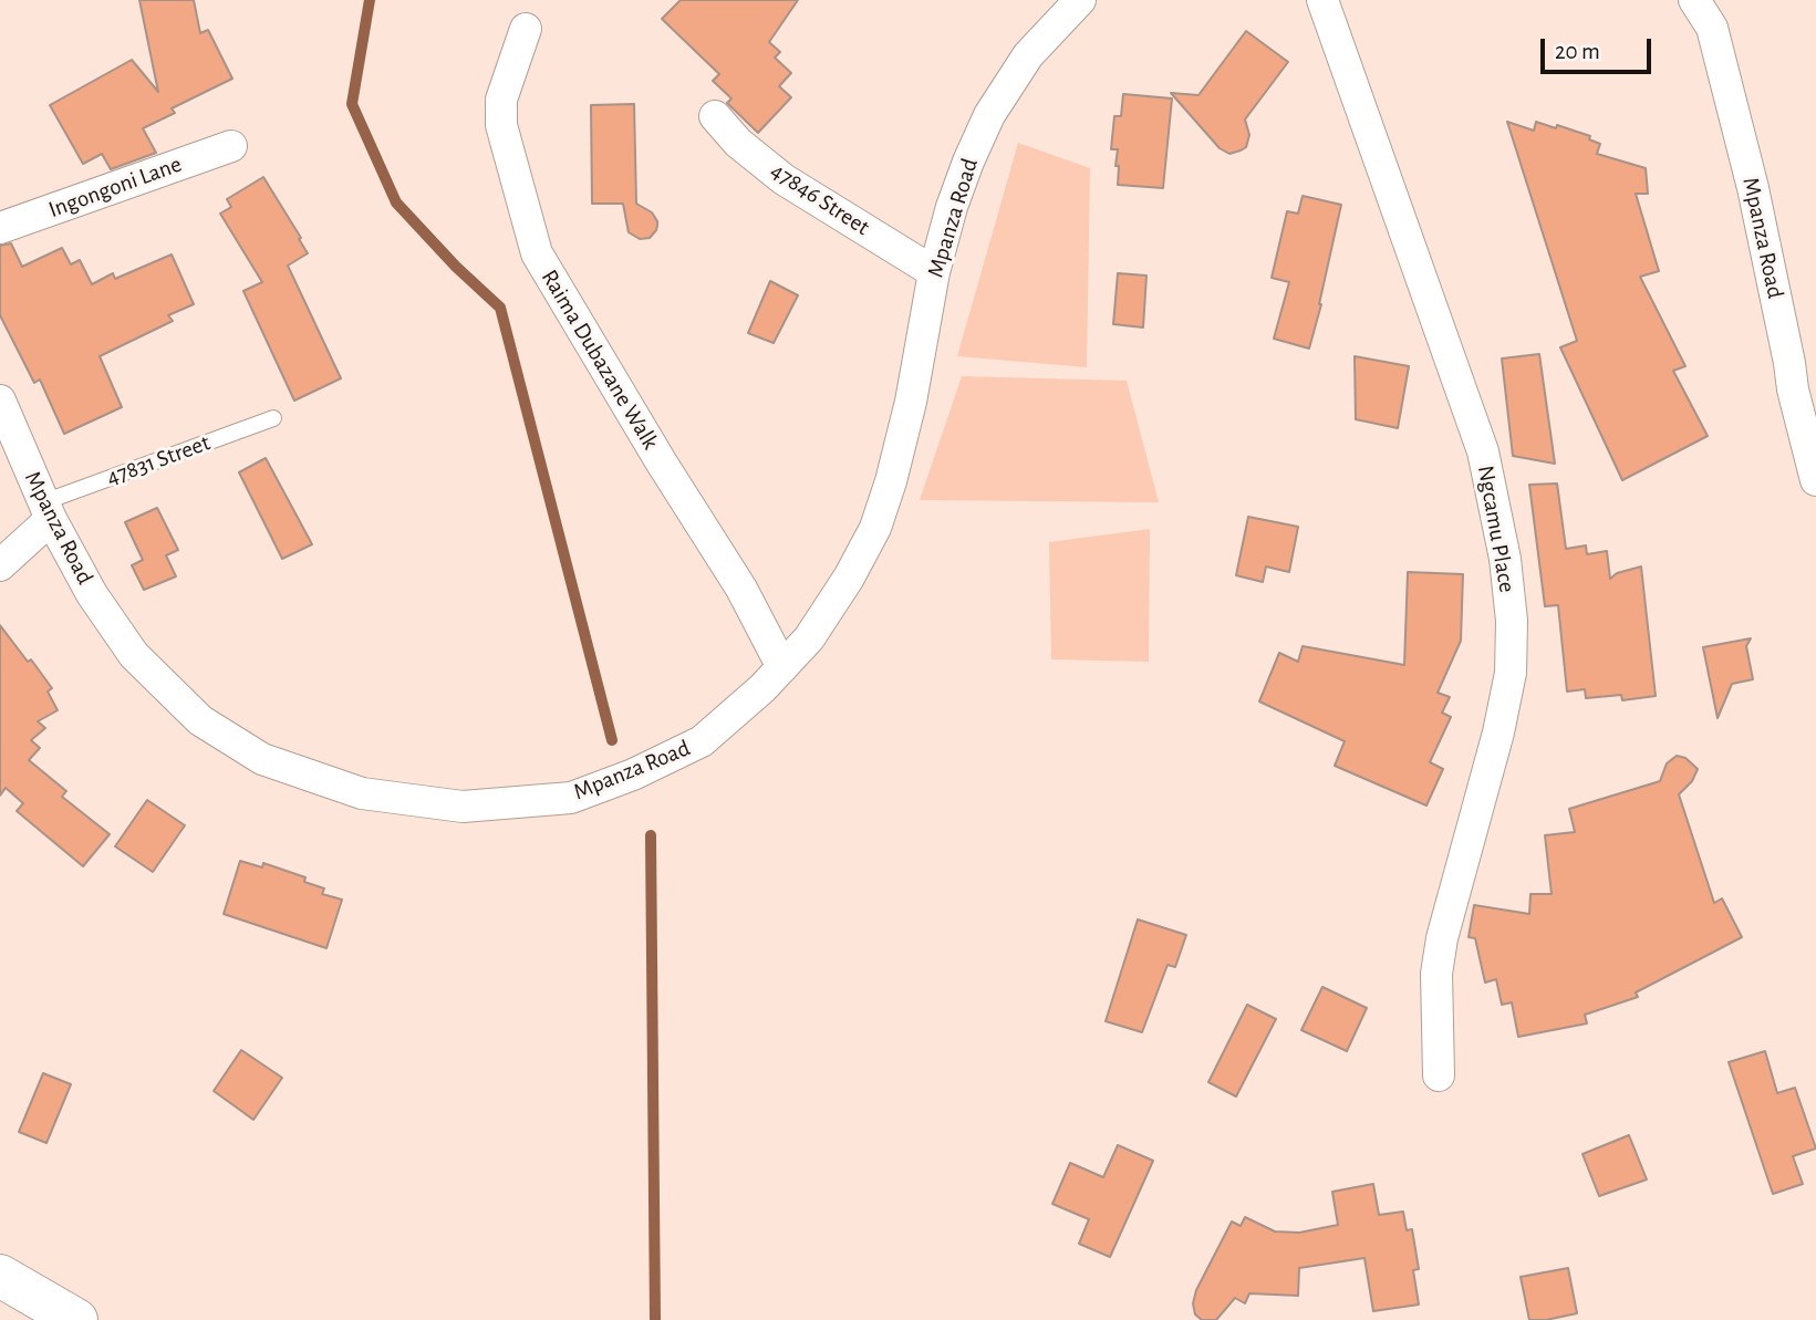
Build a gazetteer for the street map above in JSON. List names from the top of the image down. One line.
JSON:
{"streets":{"street":["Ingongoni Lane","47846 Street","Mpanza Road","Raima Dubazane Walk","Ngcamu Place"],"lane":["47831 Street"]},"crossings":[["47846 Street","Mpanza Road"],["Mpanza Road","Raima Dubazane Walk"],["Mpanza Road","47831 Street"]],"scale_bar":"20 m"}
